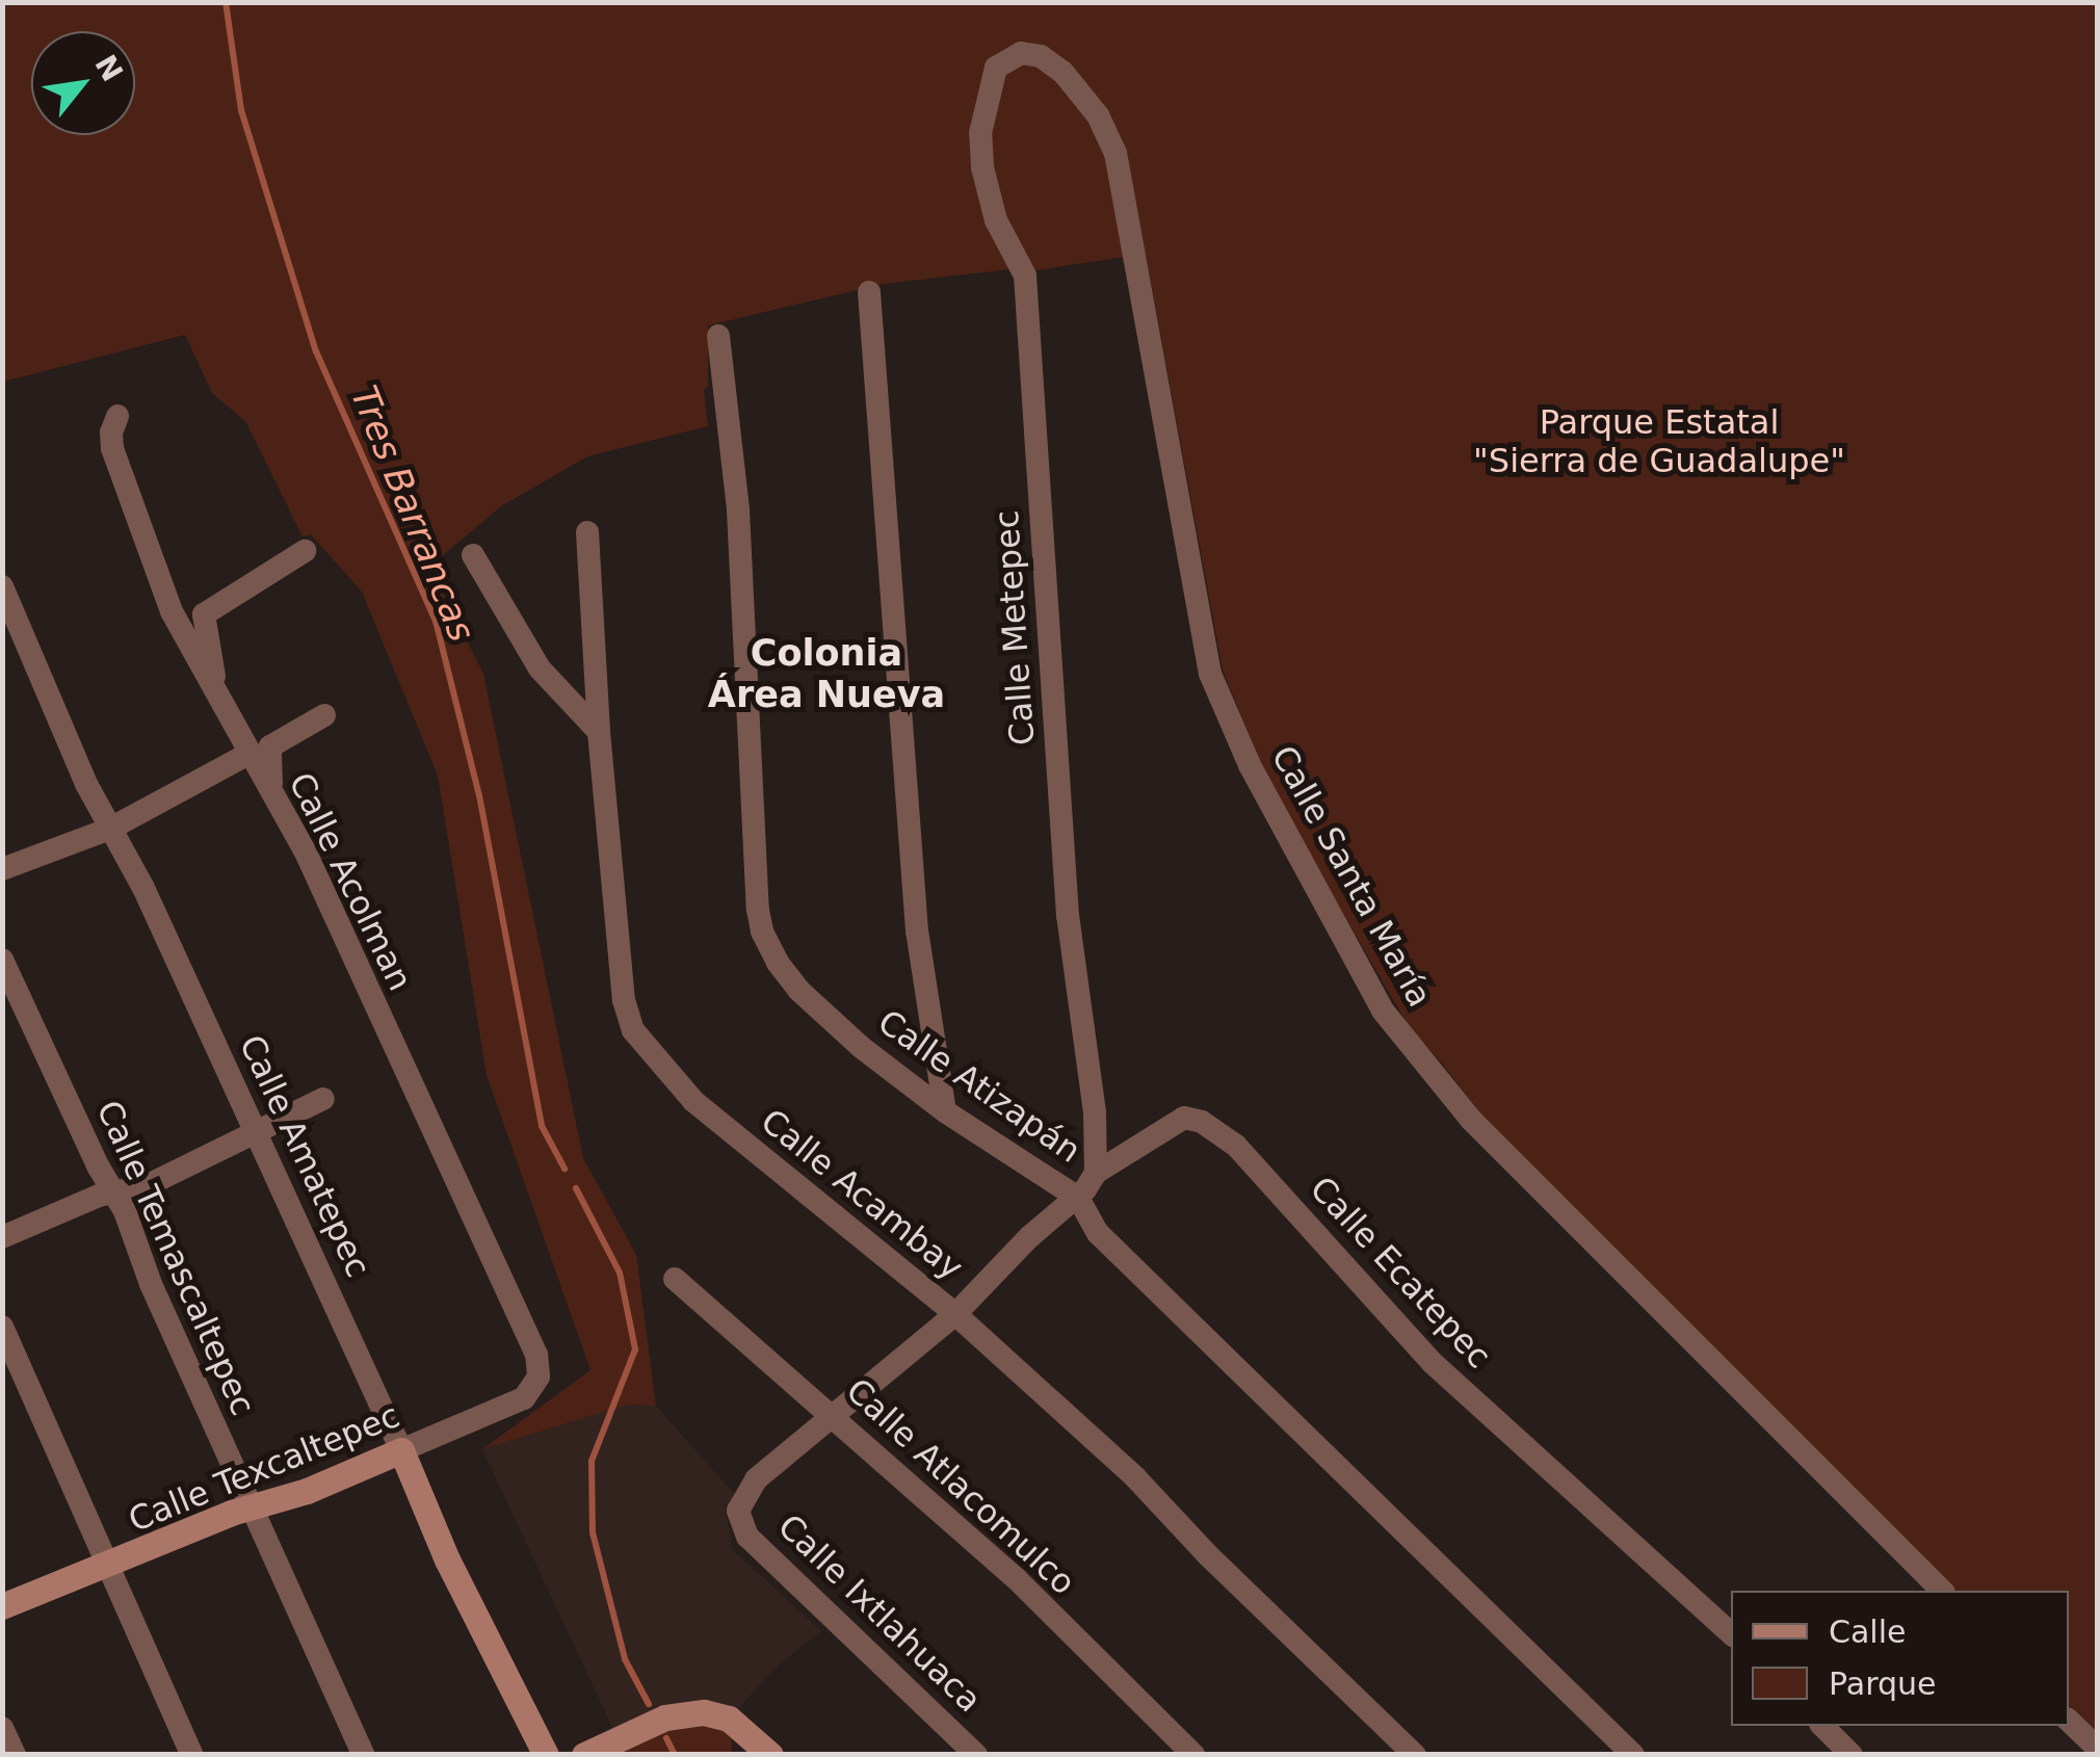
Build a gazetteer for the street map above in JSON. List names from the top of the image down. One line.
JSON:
{"streets":{"street":["Calle Metepec","Calle Santa María","Calle Acolman","Calle Atizapán","Calle Amatepec","Calle Acambay","Calle Temascaltepec","Calle Ecatepec","Calle Texcaltepec","Calle Atlacomulco","Calle Ixtlahuaca"]},"crossings":[["Calle Metepec","Calle Santa María"],["Calle Metepec","Calle Ecatepec"],["Calle Acolman","Calle Texcaltepec"],["Calle Amatepec","Calle Texcaltepec"],["Calle Temascaltepec","Calle Texcaltepec"],["Calle Atlacomulco","Calle Ixtlahuaca"]],"districts":["Colonia Área Nueva"],"water":["Tres Barrancas"],"parks":["Parque Estatal \"Sierra de Guadalupe\""],"legend":["Calle","Parque"],"north":"top right"}
